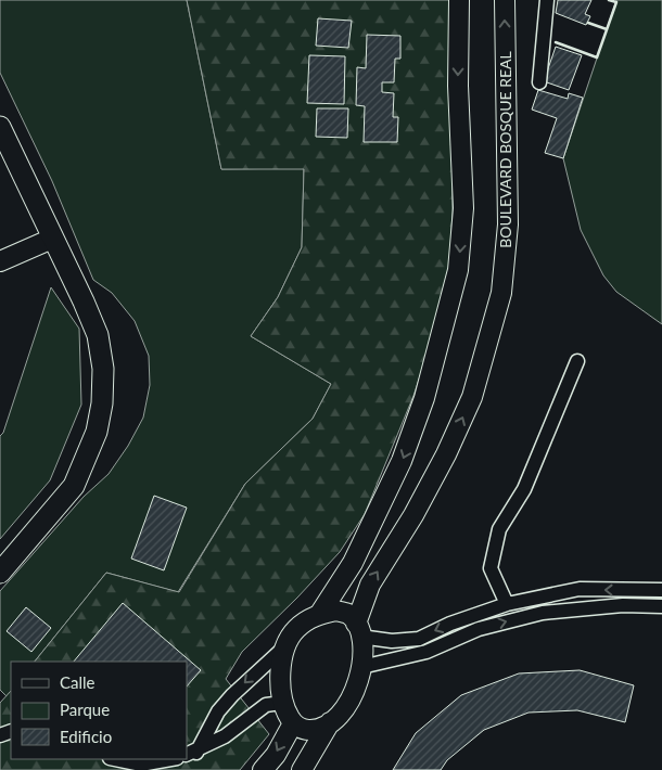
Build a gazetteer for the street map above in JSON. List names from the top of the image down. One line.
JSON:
{"streets":{"street":["BOULEVARD BOSQUE REAL"]},"legend":["Calle","Parque","Edificio"]}
